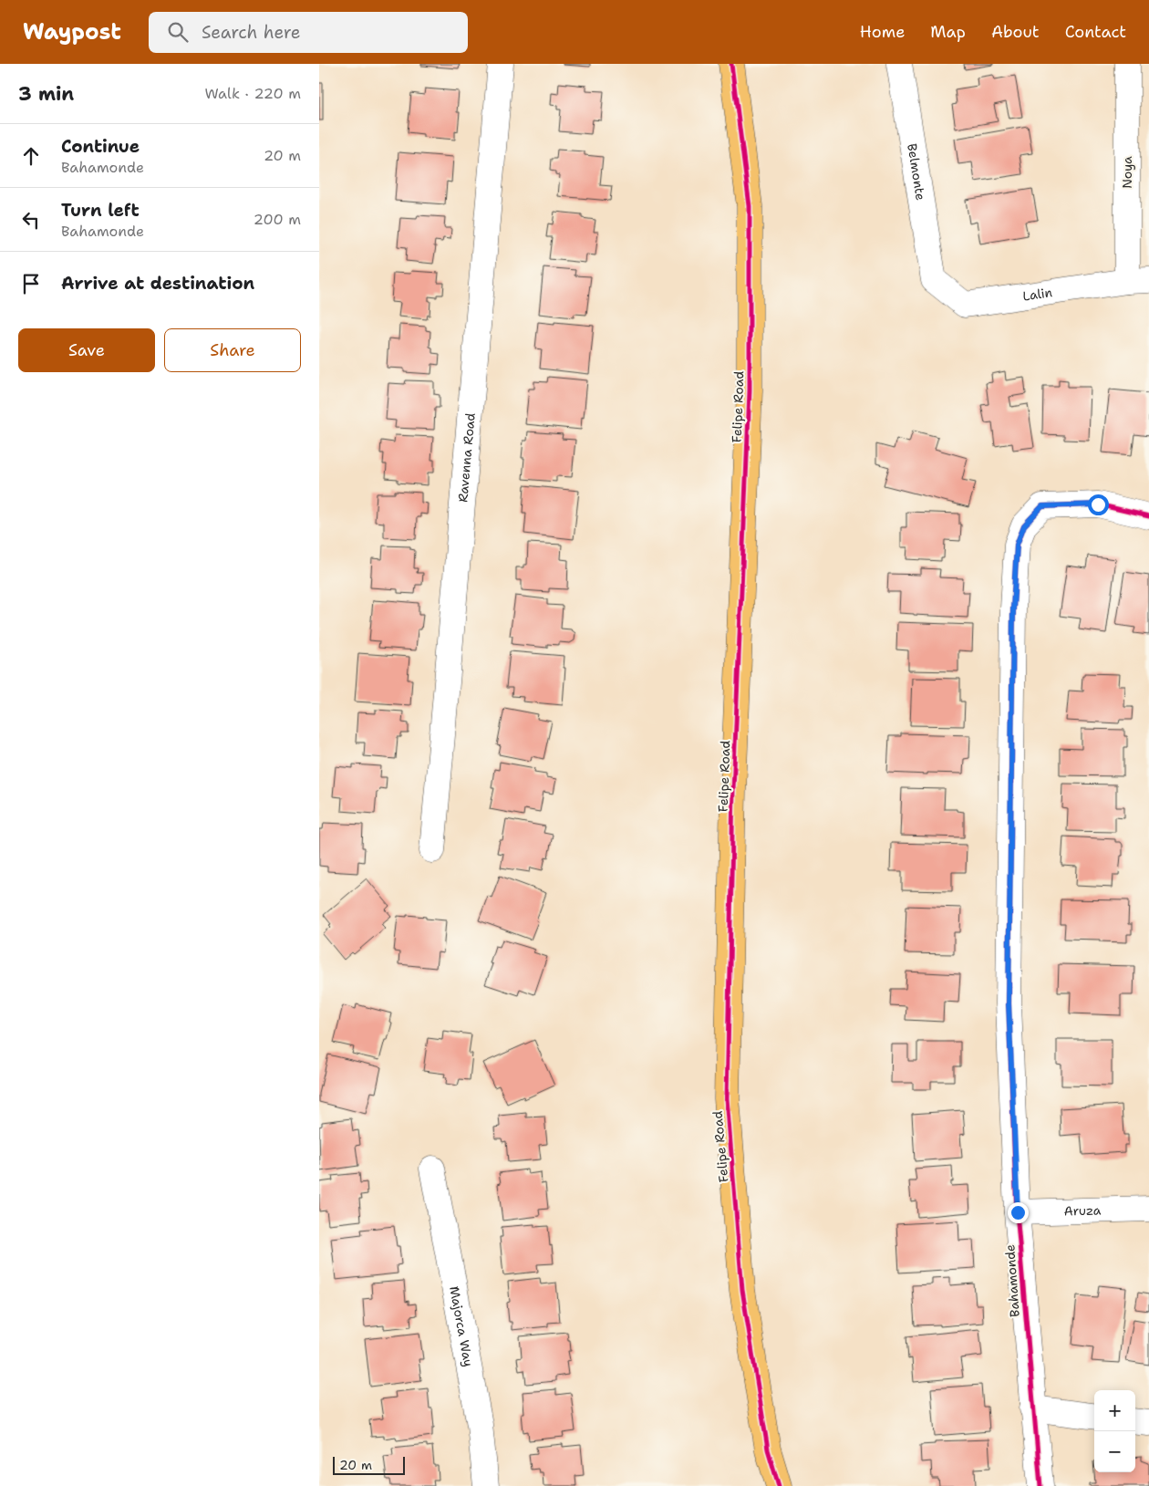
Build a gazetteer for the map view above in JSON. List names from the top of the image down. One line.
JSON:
{"streets":{"main road":["Felipe Road"],"street":["Belmonte","Noya","Lalin","Ravenna Road","Aruza","Bahamonde","Majorca Way"]},"crossings":[["Belmonte","Lalin"],["Noya","Lalin"],["Aruza","Bahamonde"]],"scale_bar":"20 m","page":{"header":"Waypost","search":"Search here","nav":["Home","Map","About","Contact"],"heading":["3 min","Walk · 220 m"],"list":[["Continue","Bahamonde","20 m"],["Turn left","Bahamonde","200 m"],"Arrive at destination"],"buttons":["Save","Share"],"map_buttons":["+","−"],"scale":"20 m"}}
